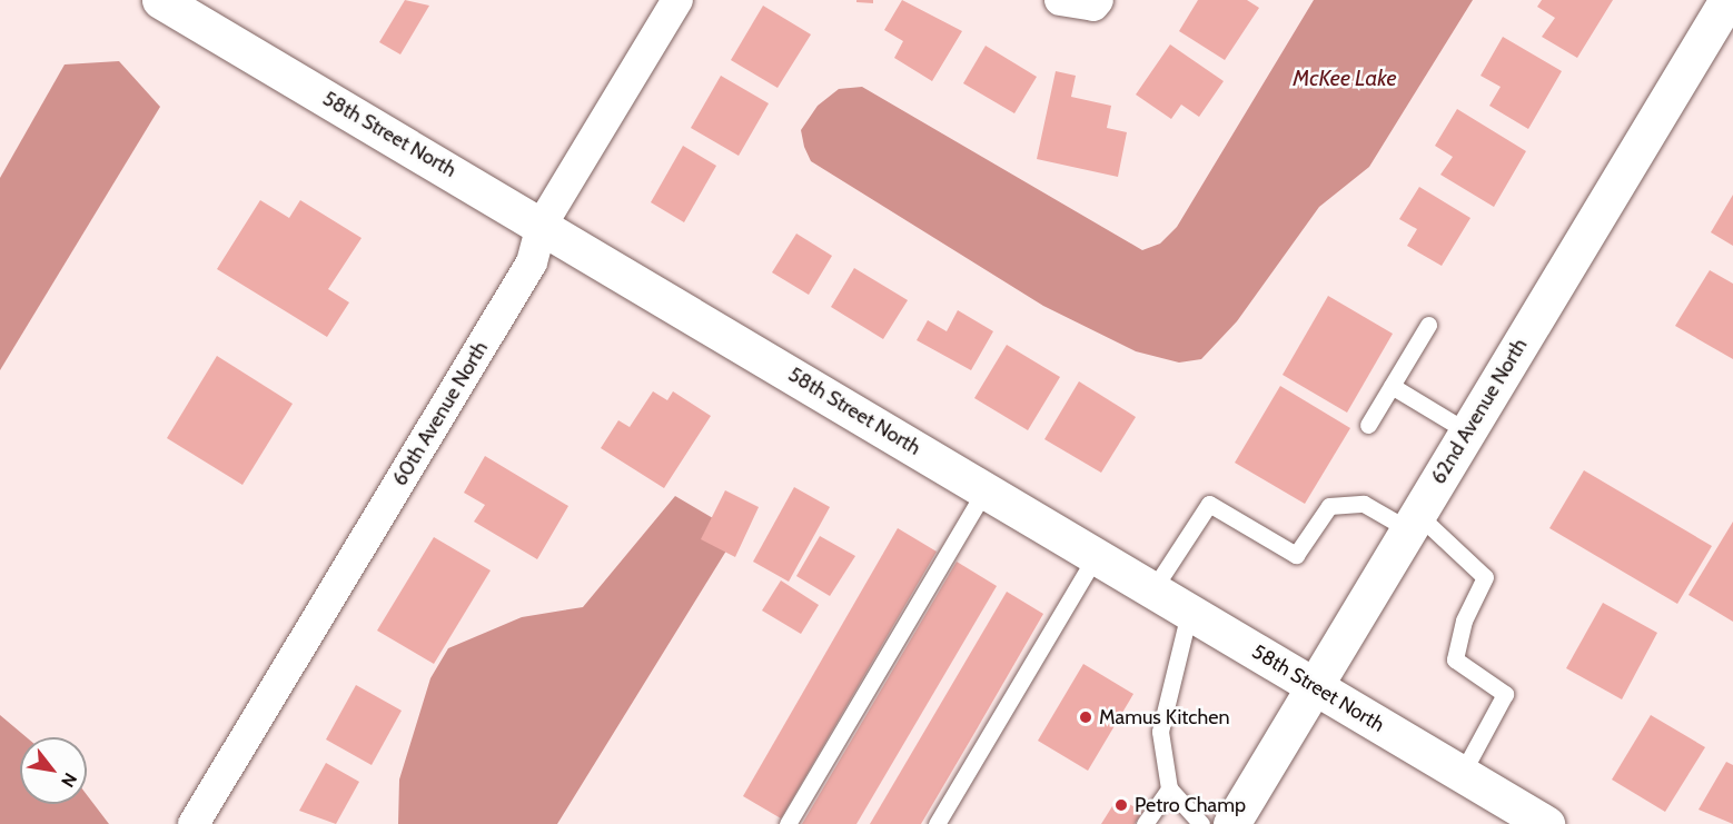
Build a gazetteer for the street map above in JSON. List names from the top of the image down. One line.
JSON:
{"streets":{"street":["58th Street North","62nd Avenue North","60th Avenue North"]},"crossings":[["58th Street North","62nd Avenue North"],["58th Street North","60th Avenue North"]],"water":["McKee Lake"],"places":["Mamus Kitchen","Petro Champ"],"north":"bottom right"}
